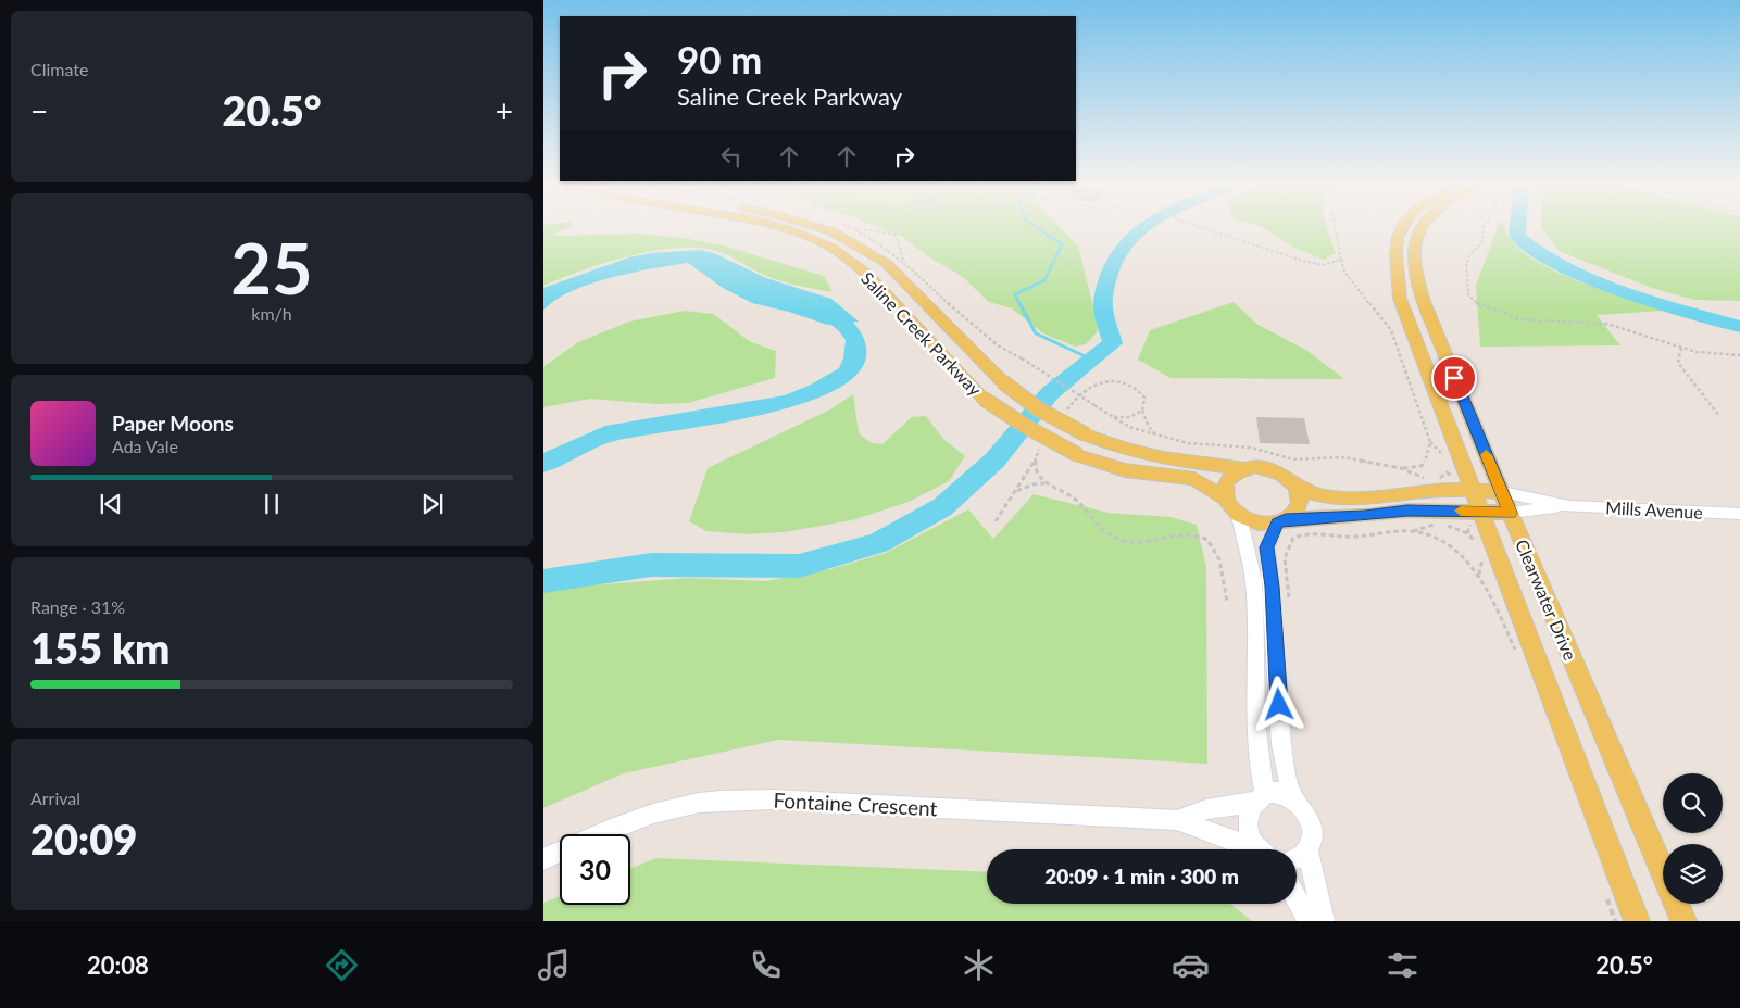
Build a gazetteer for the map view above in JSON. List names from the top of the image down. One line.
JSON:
{"streets":{"main road":["Saline Creek Parkway","Clearwater Drive"],"street":["Mills Avenue","Fontaine Crescent"]},"crossings":[["Mills Avenue","Clearwater Drive"]],"page":{"tile":["Climate",["25","km/h"],["Range · 31%","155 km"],["Arrival","20:09"]],"turn":["90 m","Saline Creek Parkway"],"heat":["−","20.5°","+"],"song":["Paper Moons","Ada Vale"],"limit":"30","trip":"20:09 · 1 min · 300 m","tabs":["20:08","20.5°"]}}
